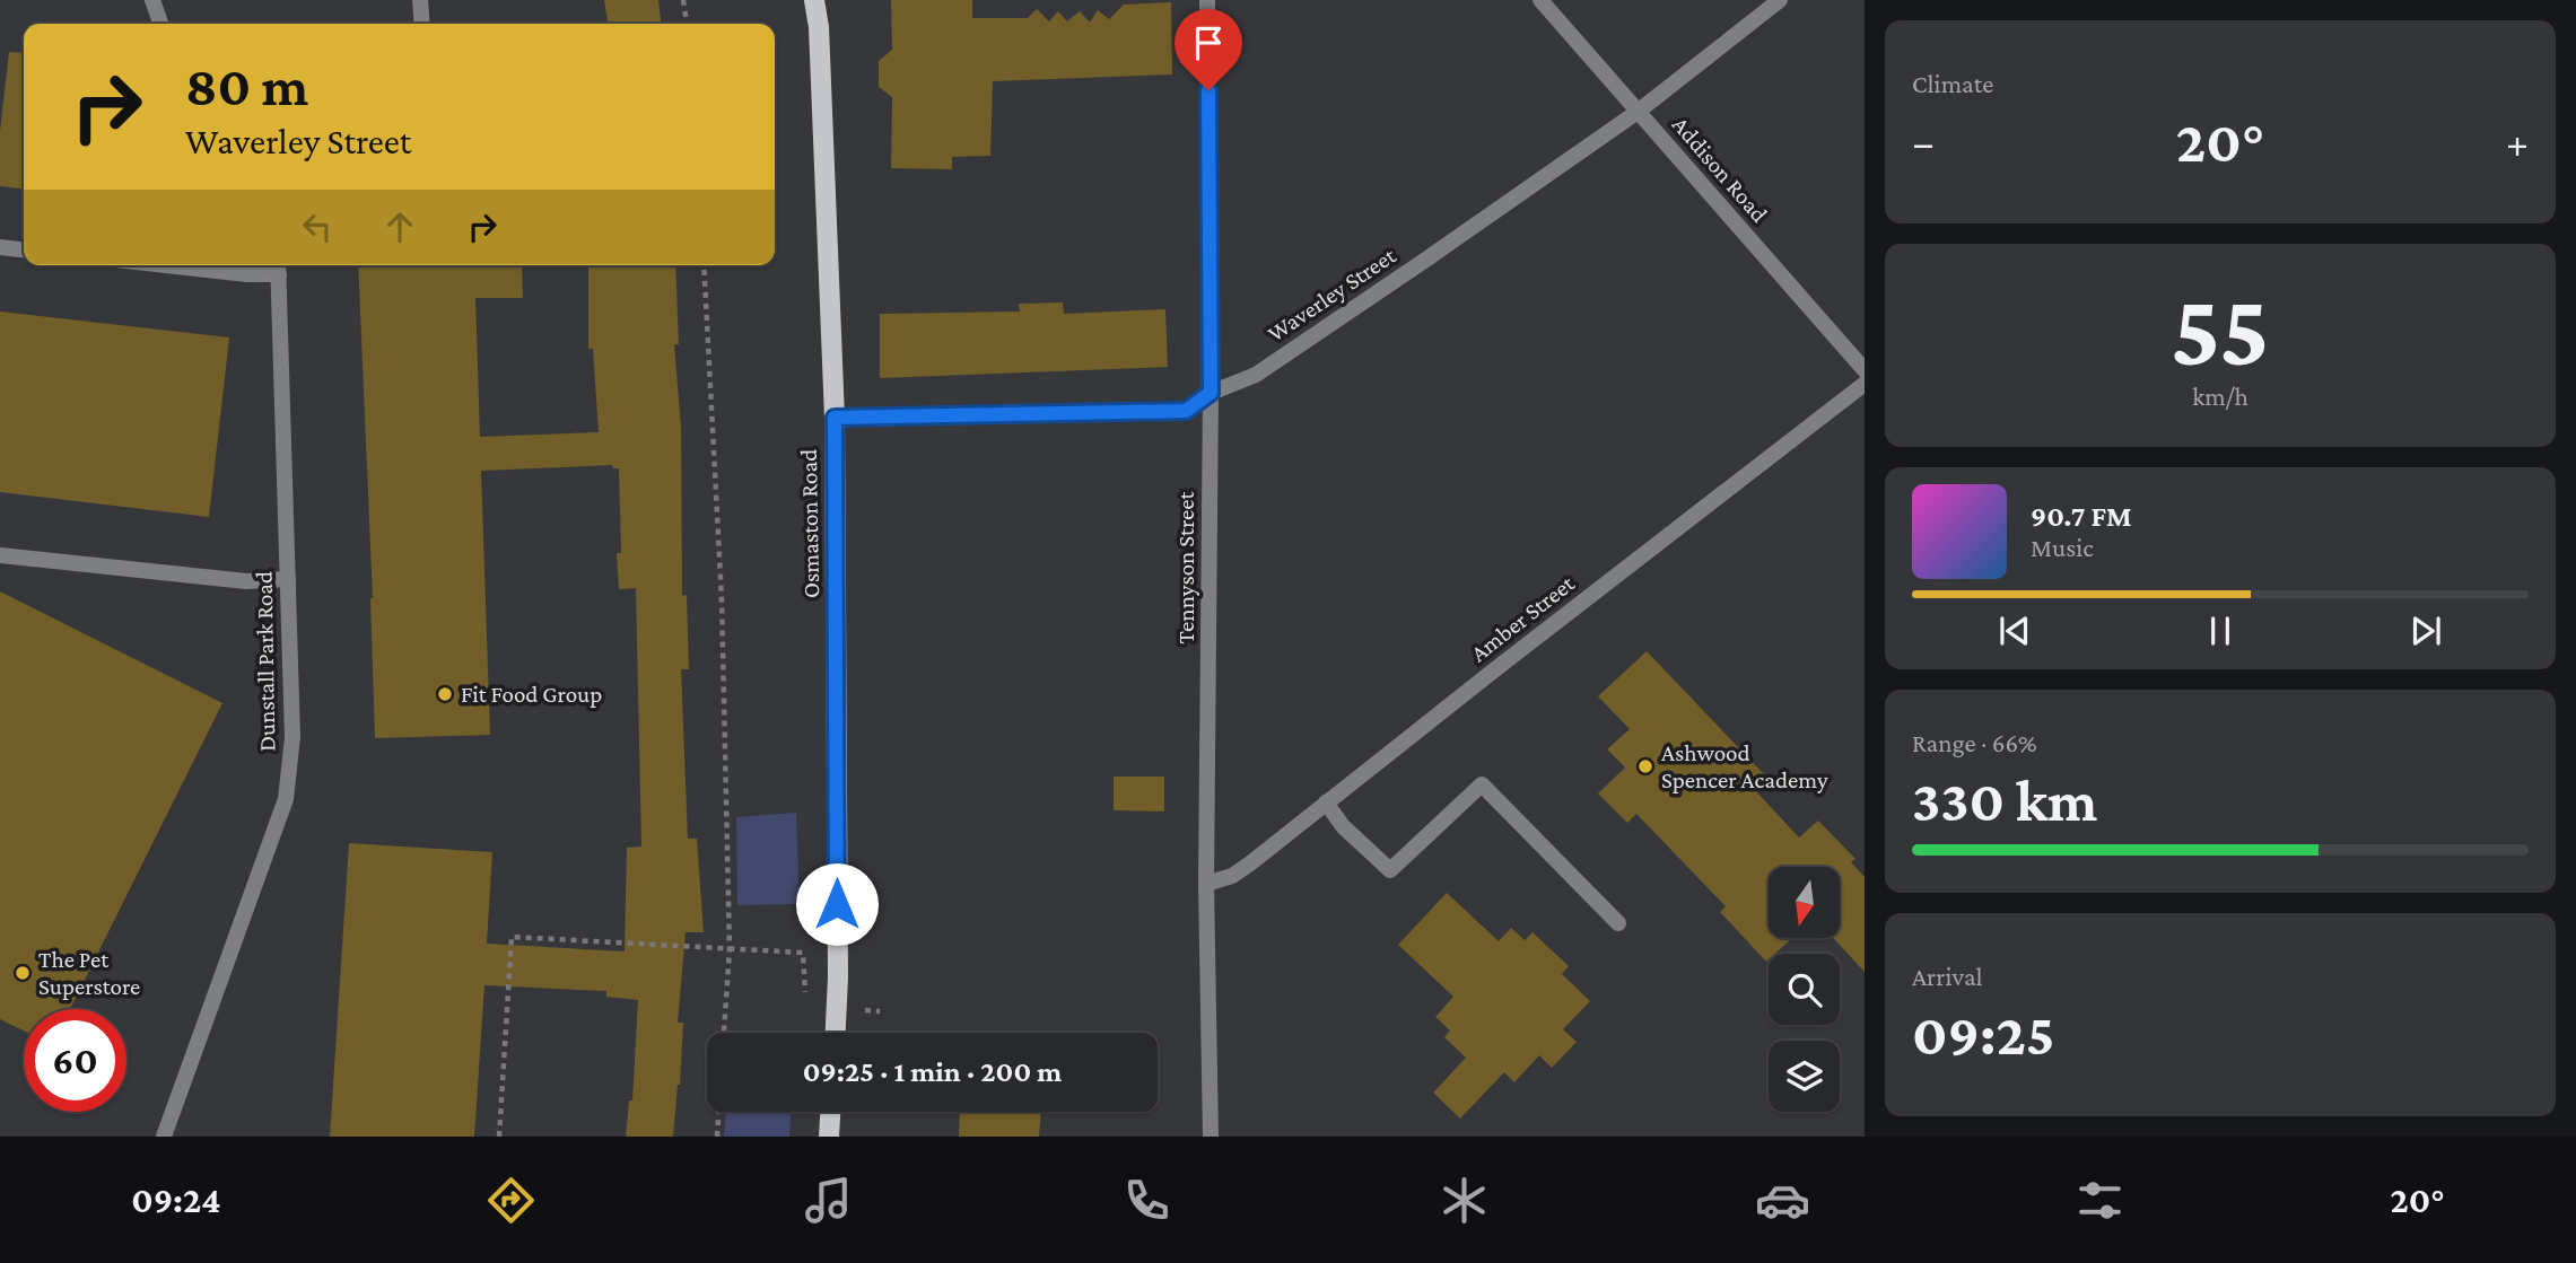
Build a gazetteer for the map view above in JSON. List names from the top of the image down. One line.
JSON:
{"streets":{"main road":["Osmaston Road"],"street":["Addison Road","Waverley Street","Tennyson Street","Amber Street","Dunstall Park Road"]},"crossings":[["Addison Road","Waverley Street"],["Waverley Street","Osmaston Road"],["Waverley Street","Tennyson Street"],["Tennyson Street","Amber Street"]],"places":["Fit Food Group","Ashwood Spencer Academy","The Pet Superstore"],"north":"bottom","page":{"tile":["Climate",["55","km/h"],["Range · 66%","330 km"],["Arrival","09:25"]],"turn":["80 m","Waverley Street"],"heat":["−","20°","+"],"song":["90.7 FM","Music"],"limit":"60","trip":"09:25 · 1 min · 200 m","tabs":["09:24","20°"]}}
